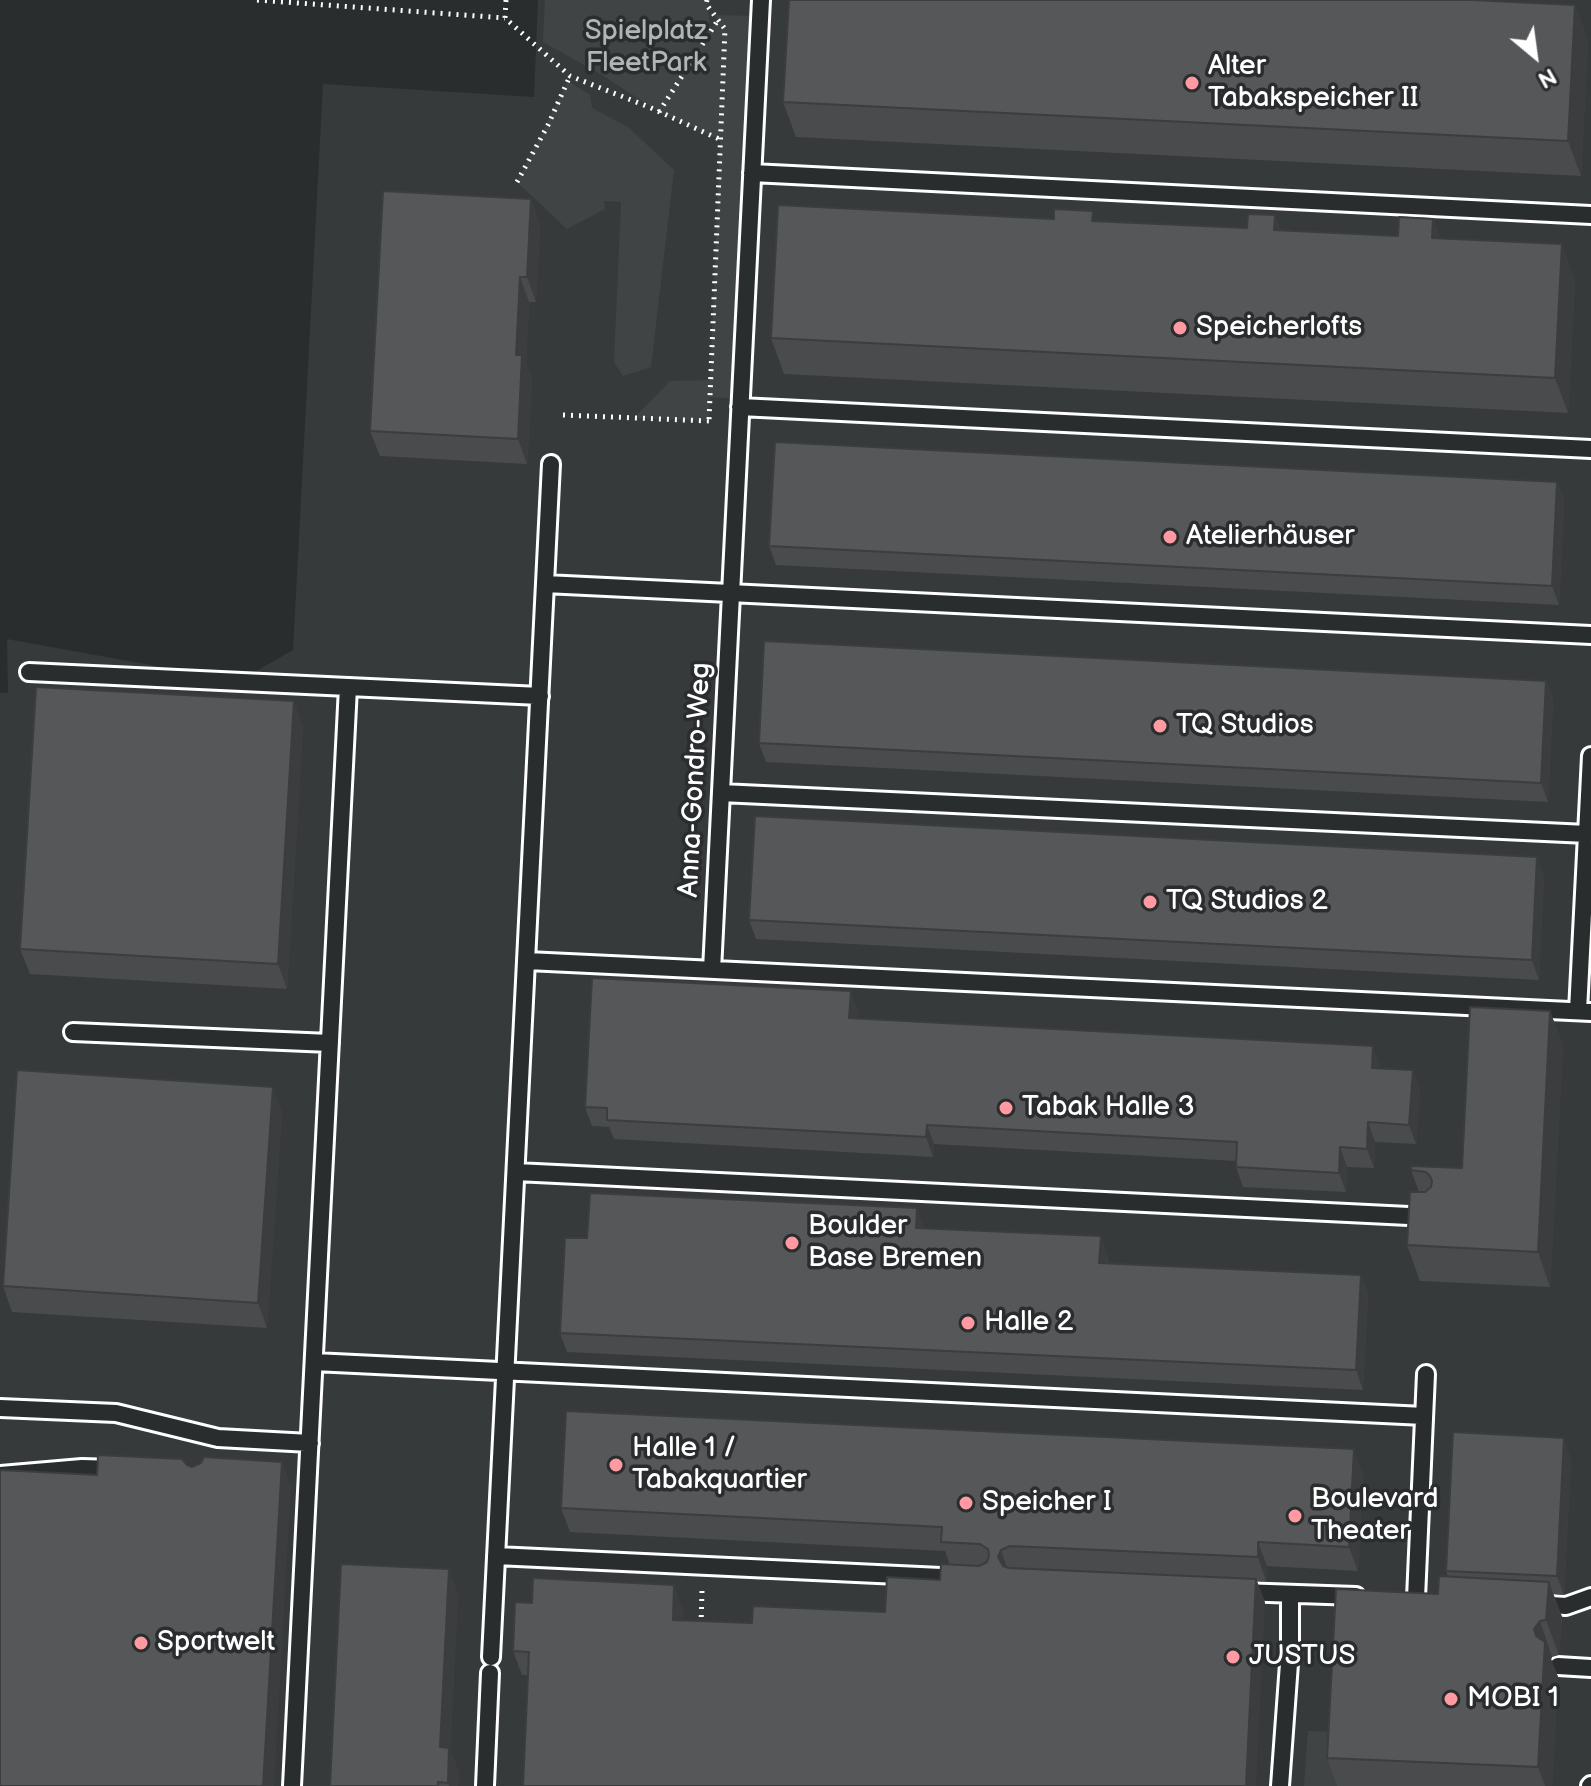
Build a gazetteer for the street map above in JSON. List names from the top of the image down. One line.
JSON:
{"streets":{"lane":["Anna-Gondro-Weg"]},"parks":["Spielplatz FleetPark"],"places":["Alter Tabakspeicher II","Speicherlofts","Atelierhäuser","TQ Studios","TQ Studios 2","Tabak Halle 3","Boulder Base Bremen","Halle 2","Halle 1 / Tabakquartier","Speicher I","Boulevard Theater","Sportwelt","JUSTUS","MOBI 1"],"north":"bottom right"}
